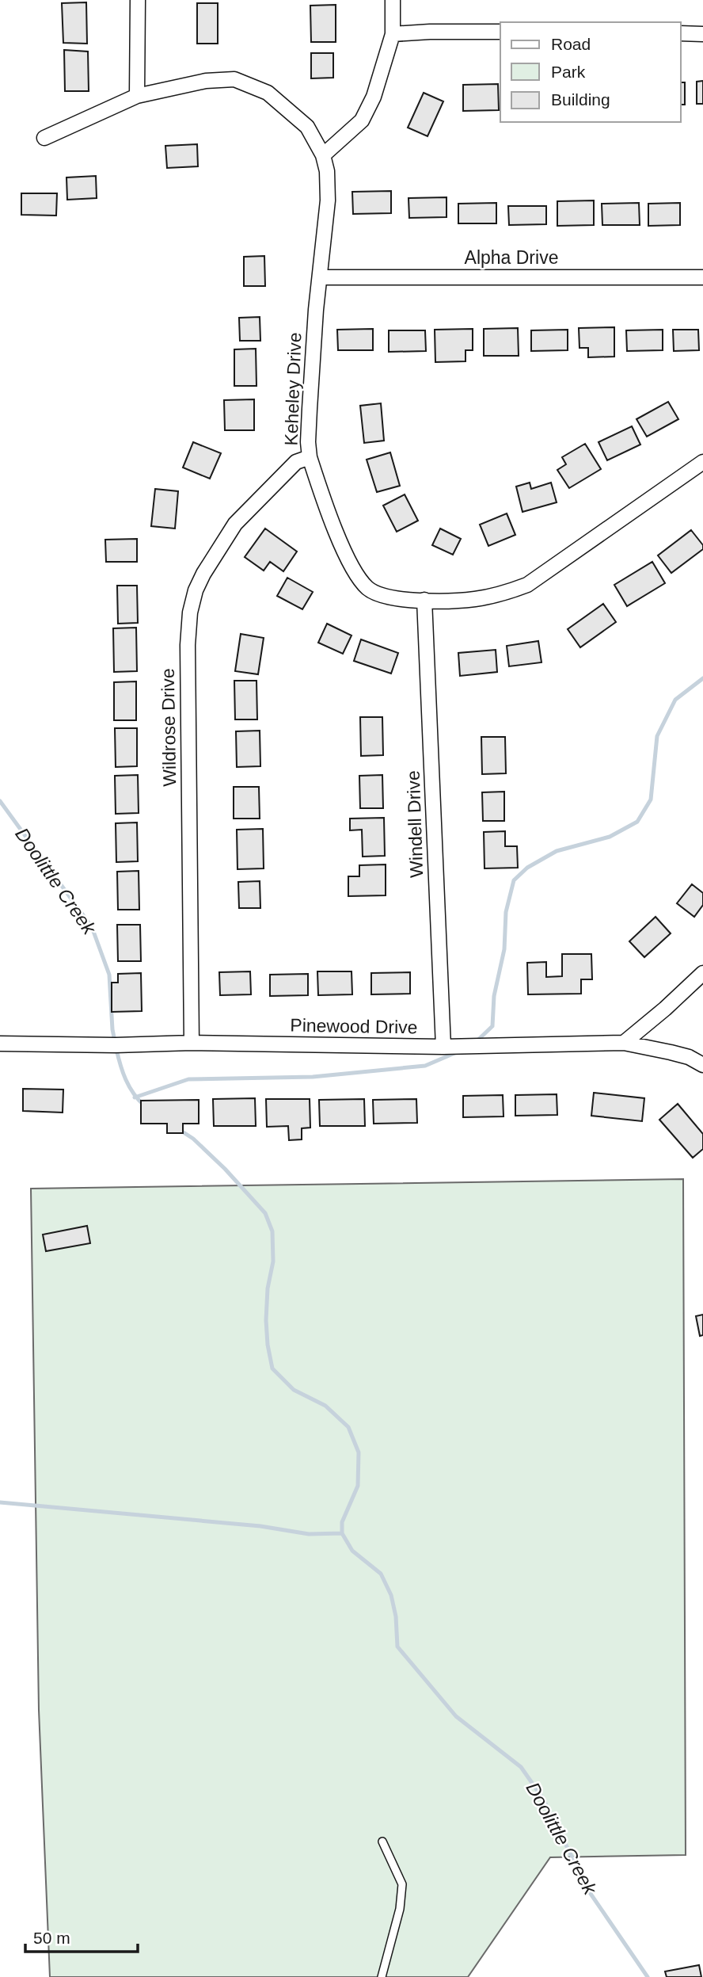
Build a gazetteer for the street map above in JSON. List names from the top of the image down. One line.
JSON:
{"streets":{"street":["Alpha Drive","Keheley Drive","Wildrose Drive","Windell Drive","Pinewood Drive"]},"crossings":[["Alpha Drive","Keheley Drive"],["Keheley Drive","Wildrose Drive"],["Keheley Drive","Windell Drive"],["Wildrose Drive","Pinewood Drive"],["Windell Drive","Pinewood Drive"]],"water":["Doolittle Creek"],"legend":["Road","Park","Building"],"scale_bar":"50 m"}
